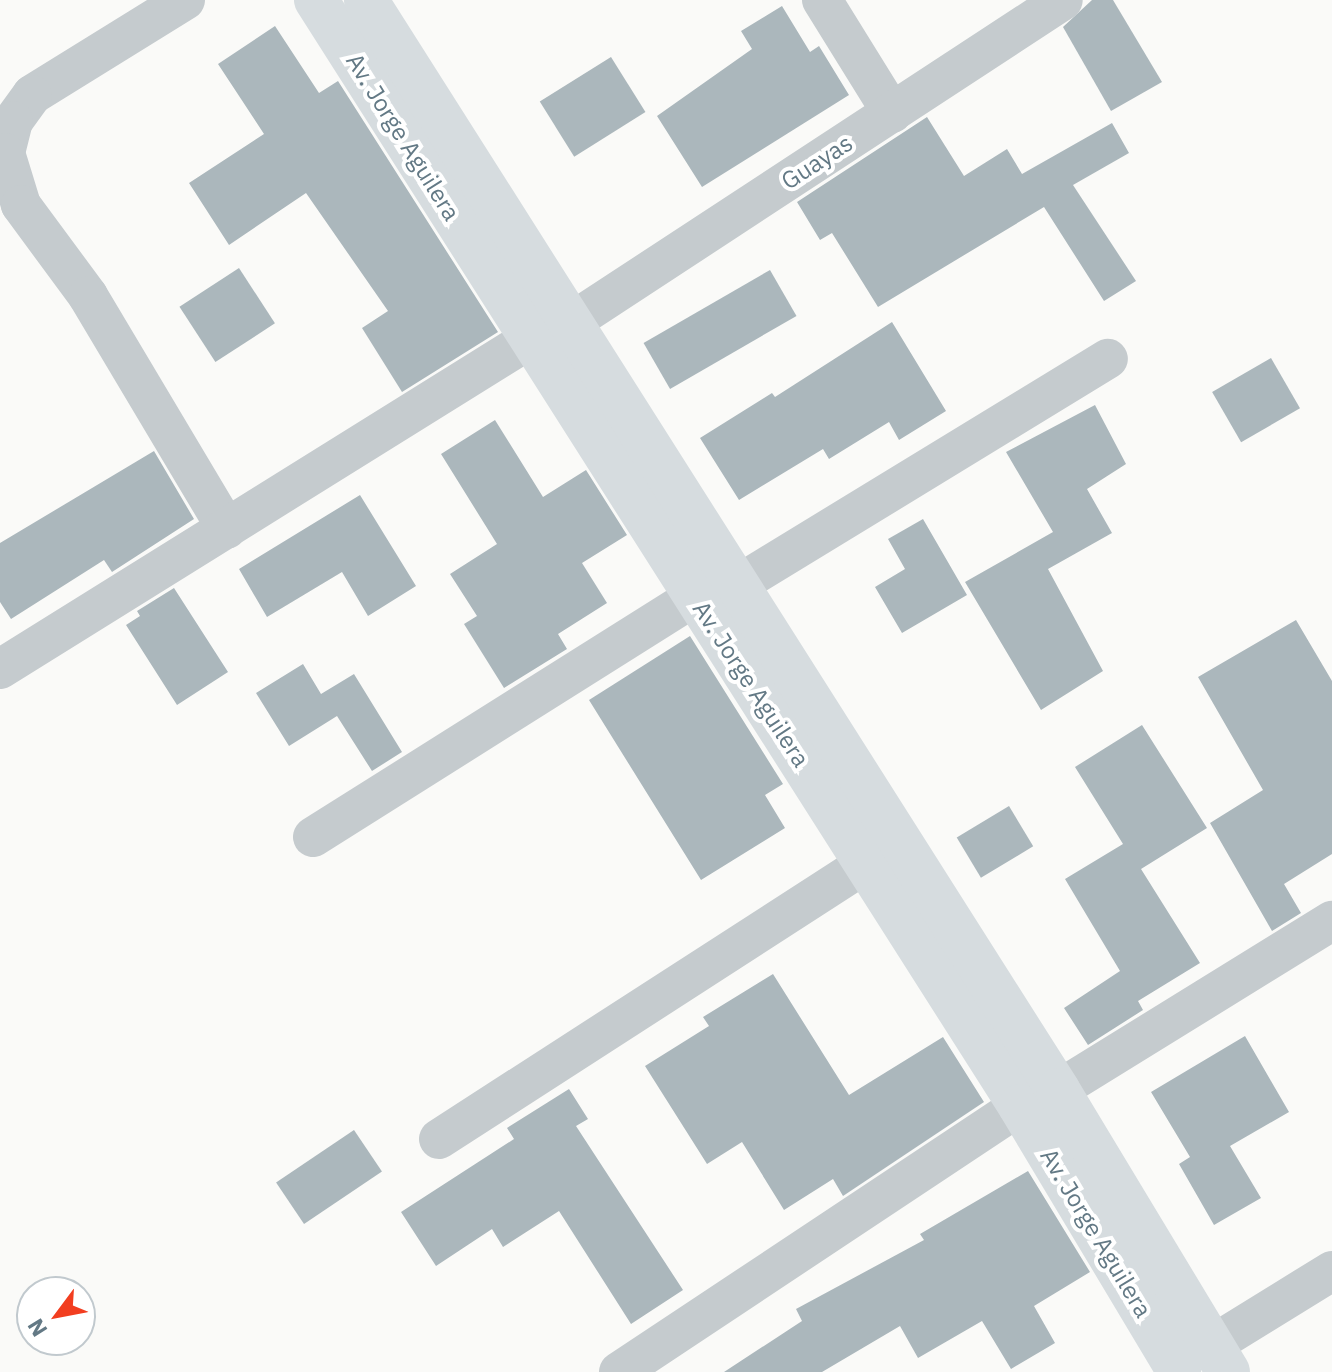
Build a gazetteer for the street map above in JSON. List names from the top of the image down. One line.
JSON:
{"streets":{"street":["Av. Jorge Aguilera","Guayas"]},"crossings":[["Av. Jorge Aguilera","Guayas"]],"north":"bottom left"}
